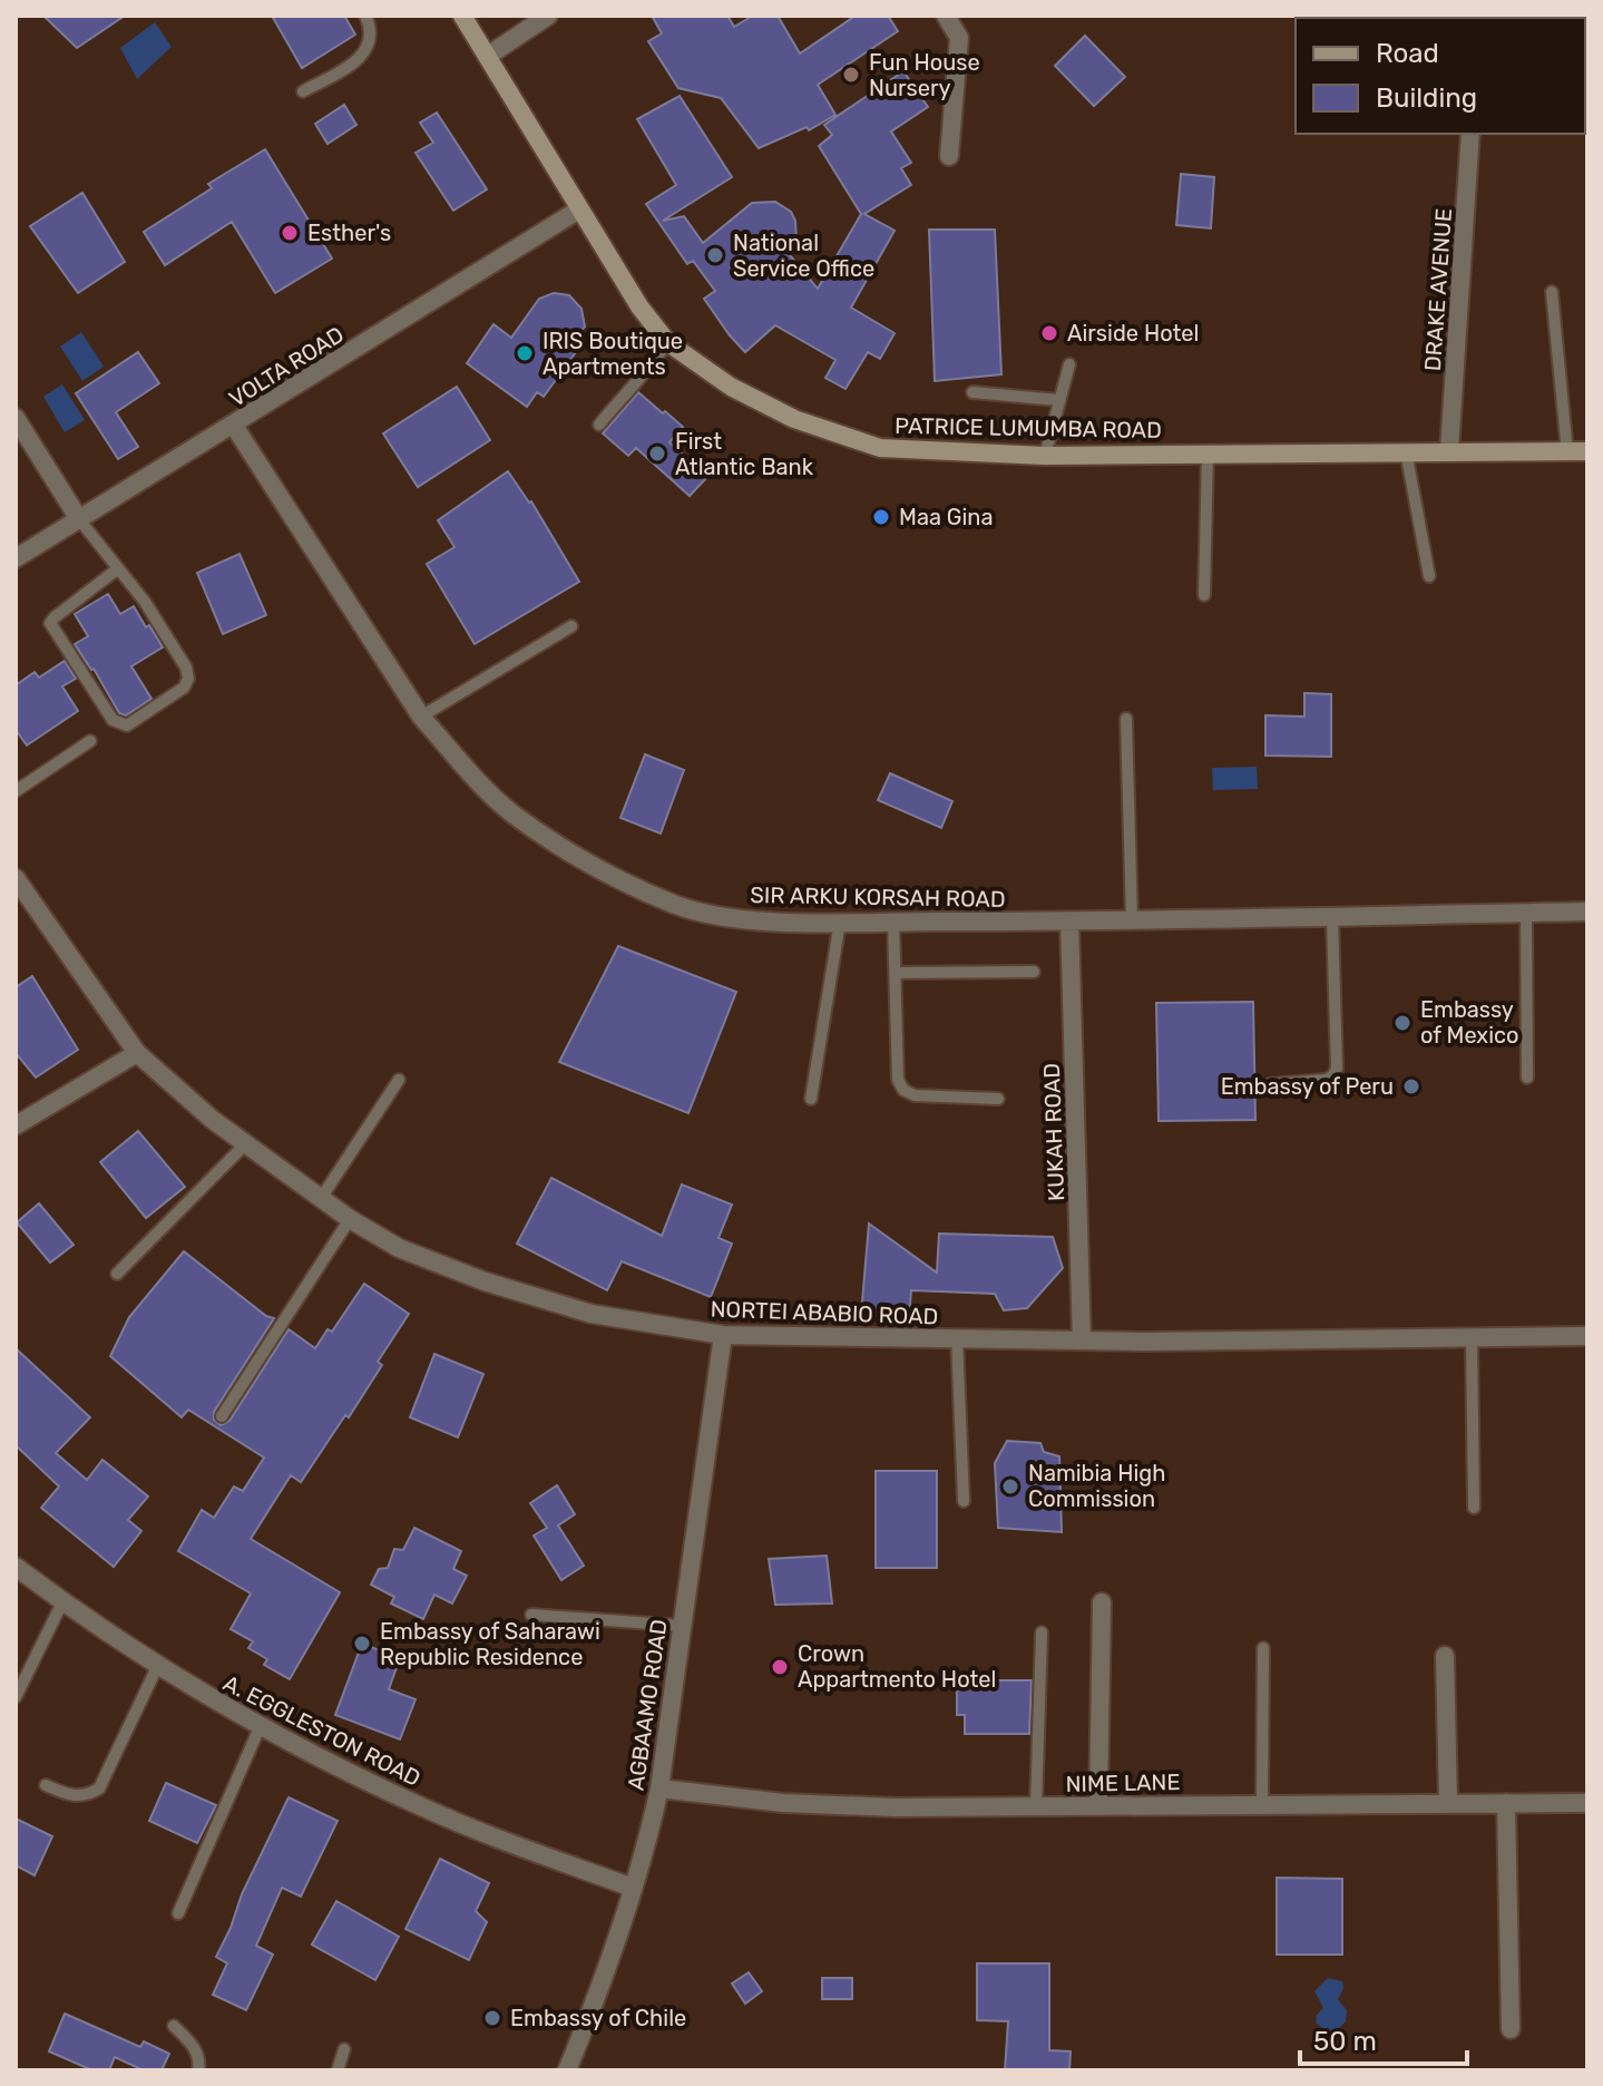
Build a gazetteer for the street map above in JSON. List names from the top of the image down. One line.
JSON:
{"streets":{"street":["DRAKE AVENUE","VOLTA ROAD","PATRICE LUMUMBA ROAD","SIR ARKU KORSAH ROAD","KUKAH ROAD","NORTEI ABABIO ROAD","AGBAAMO ROAD","A. EGGLESTON ROAD","NIME LANE"]},"crossings":[["DRAKE AVENUE","PATRICE LUMUMBA ROAD"],["VOLTA ROAD","PATRICE LUMUMBA ROAD"],["VOLTA ROAD","SIR ARKU KORSAH ROAD"],["SIR ARKU KORSAH ROAD","KUKAH ROAD"],["KUKAH ROAD","NORTEI ABABIO ROAD"],["NORTEI ABABIO ROAD","AGBAAMO ROAD"],["AGBAAMO ROAD","A. EGGLESTON ROAD"],["AGBAAMO ROAD","NIME LANE"]],"places":["Fun House Nursery","Esther's","National Service Office","Airside Hotel","IRIS Boutique Apartments","First Atlantic Bank","Maa Gina","Embassy of Mexico","Embassy of Peru","Namibia High Commission","Embassy of Saharawi Republic Residence","Crown Appartmento Hotel","Embassy of Chile"],"legend":["Road","Building"],"scale_bar":"50 m"}
